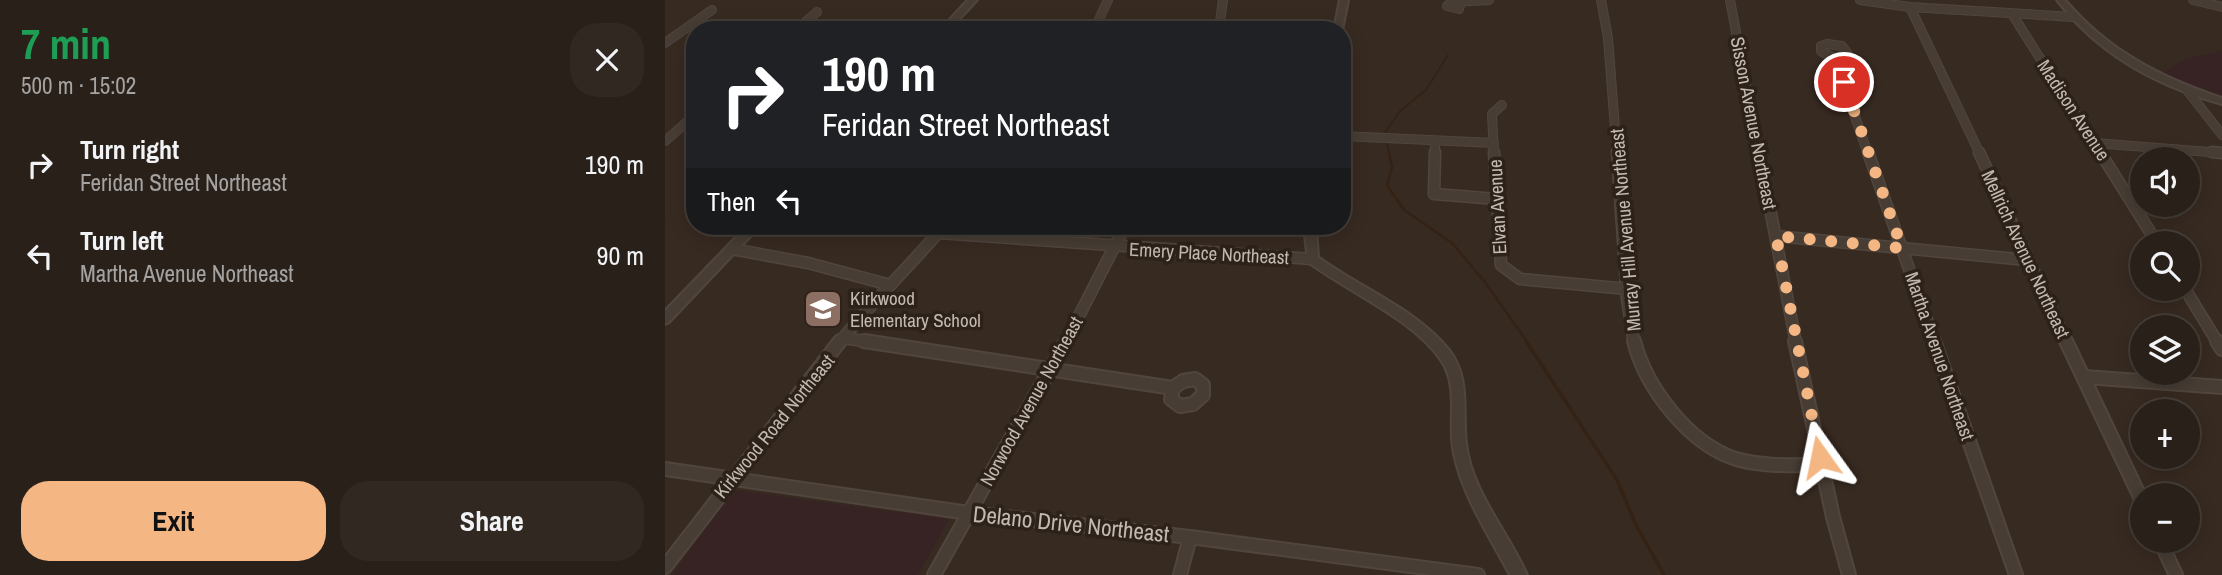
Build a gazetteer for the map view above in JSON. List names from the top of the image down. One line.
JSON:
{"streets":{"street":["Madison Avenue","Sisson Avenue Northeast","Elvan Avenue","Murray Hill Avenue Northeast","Emery Place Northeast","Mellrich Avenue Northeast","Martha Avenue Northeast","Norwood Avenue Northeast","Kirkwood Road Northeast","Delano Drive Northeast"]},"crossings":[["Sisson Avenue Northeast","Murray Hill Avenue Northeast"],["Elvan Avenue","Murray Hill Avenue Northeast"],["Emery Place Northeast","Norwood Avenue Northeast"],["Norwood Avenue Northeast","Delano Drive Northeast"],["Kirkwood Road Northeast","Delano Drive Northeast"]],"places":{"school or university":["Kirkwood Elementary School"]},"page":{"heading":["7 min","500 m · 15:02"],"turn":["190 m","Feridan Street Northeast"],"list":[{"name":"Turn right","note":"Feridan Street Northeast","value":"190 m"},{"name":"Turn left","note":"Martha Avenue Northeast","value":"90 m"}],"map_buttons":["+","−"],"then":"Then","buttons":["Exit","Share"]}}
